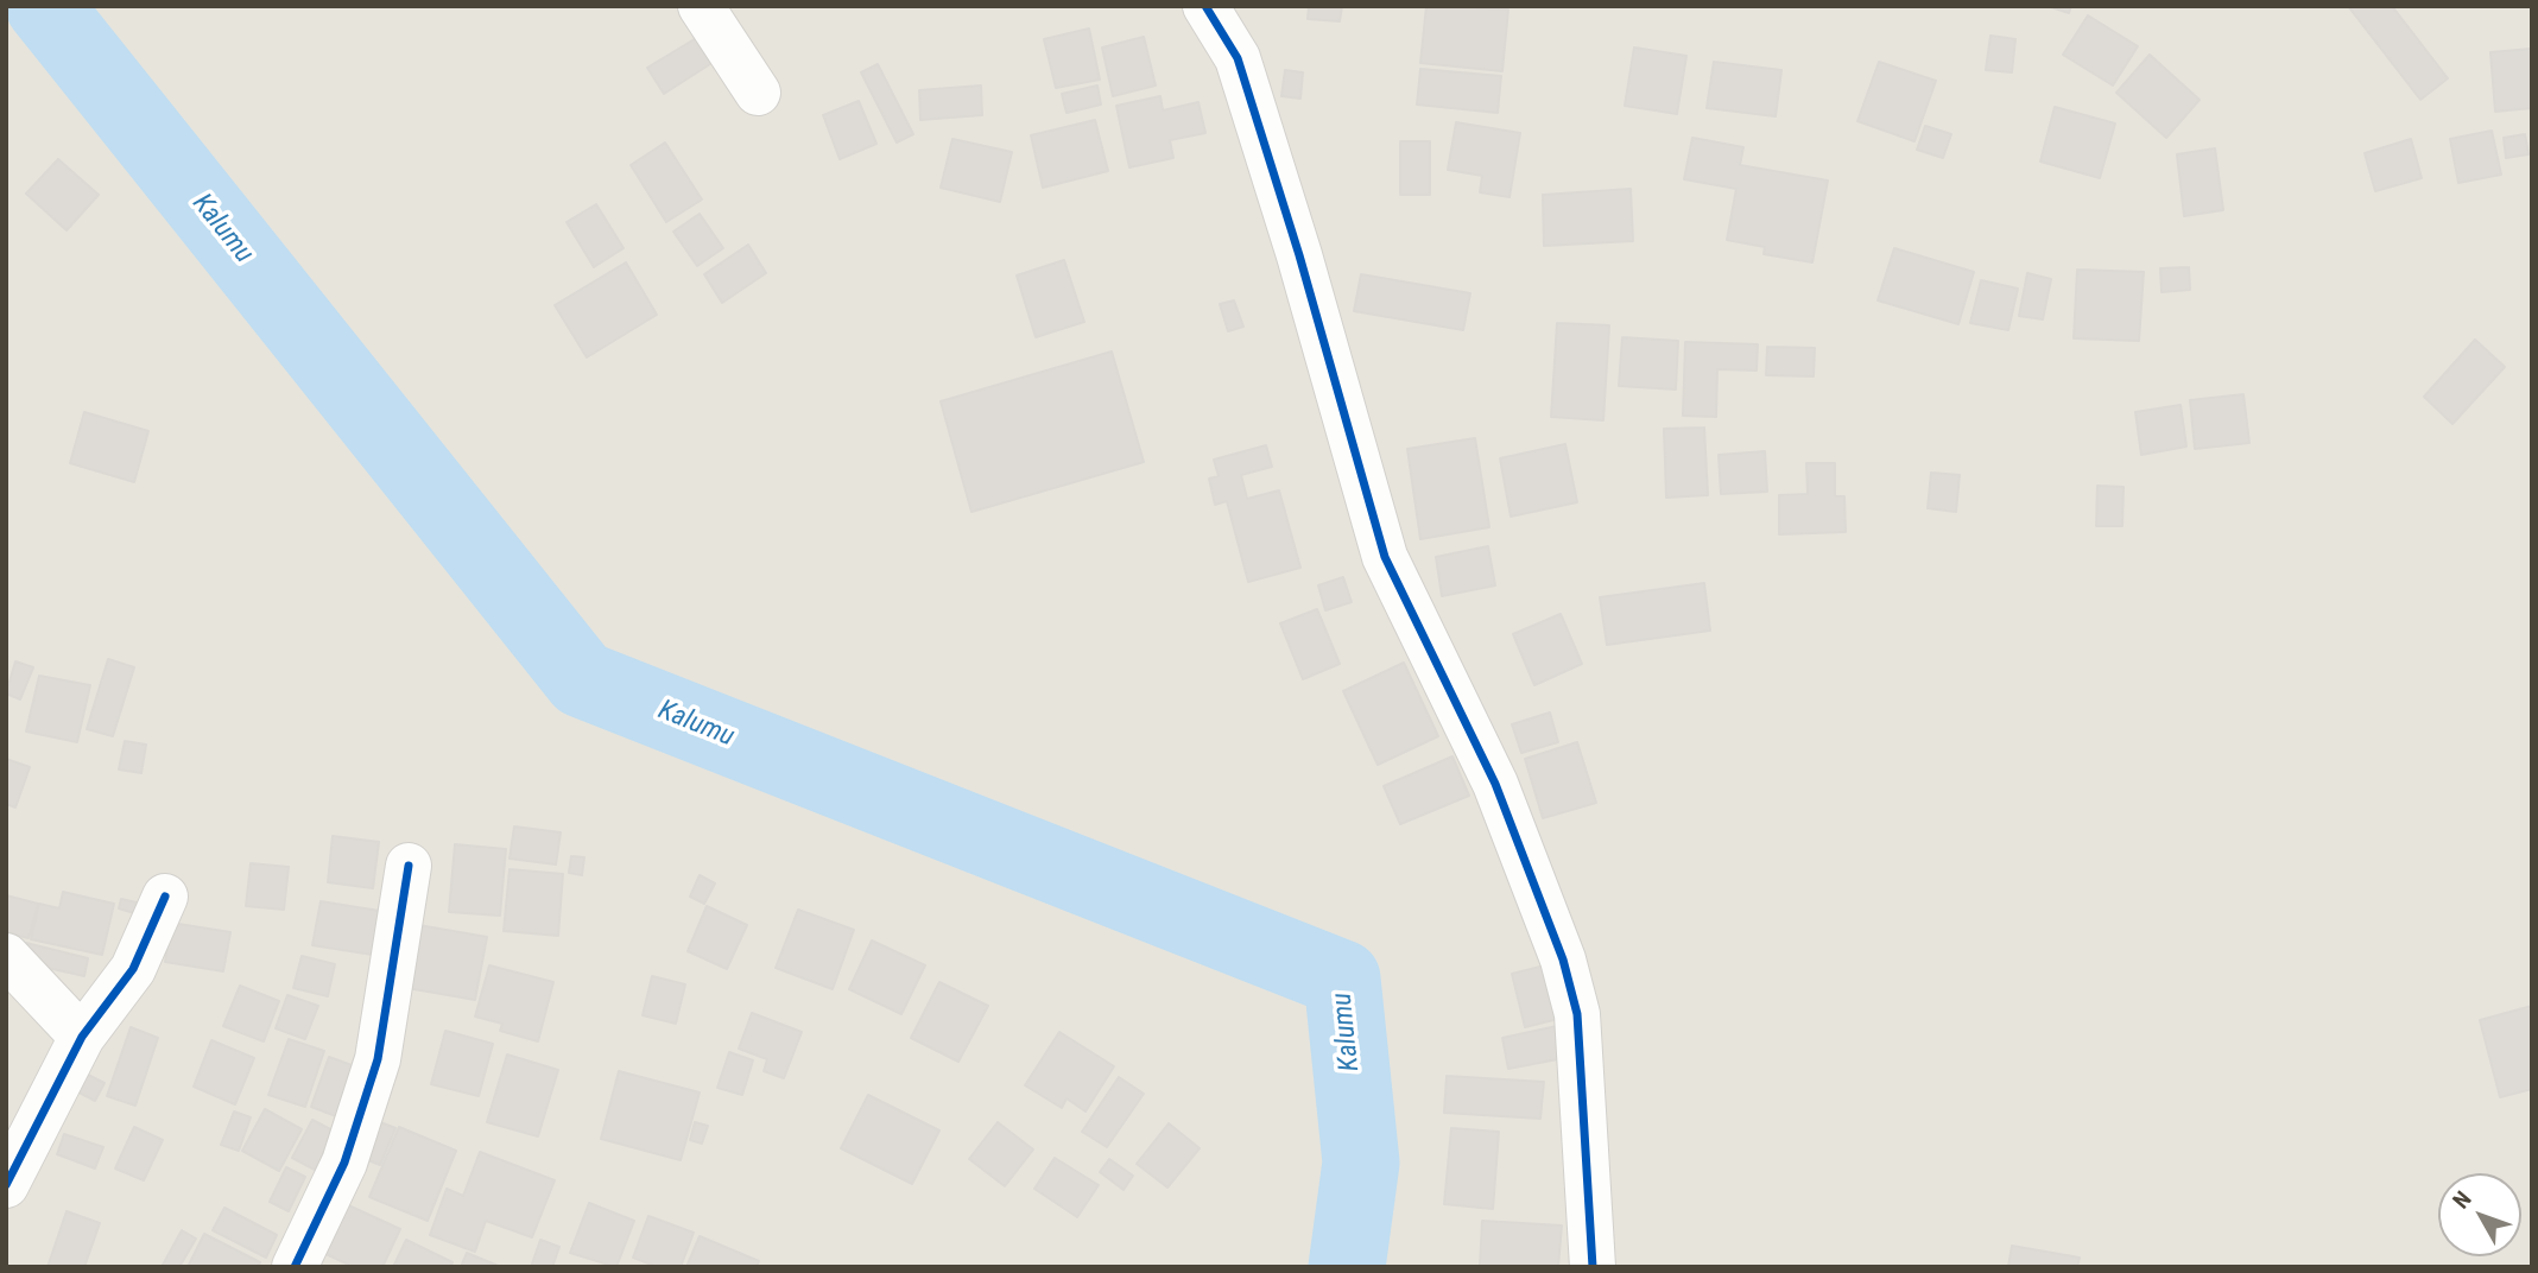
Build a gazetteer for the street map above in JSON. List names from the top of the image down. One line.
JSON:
{"water":["Kalumu"],"north":"top left"}
